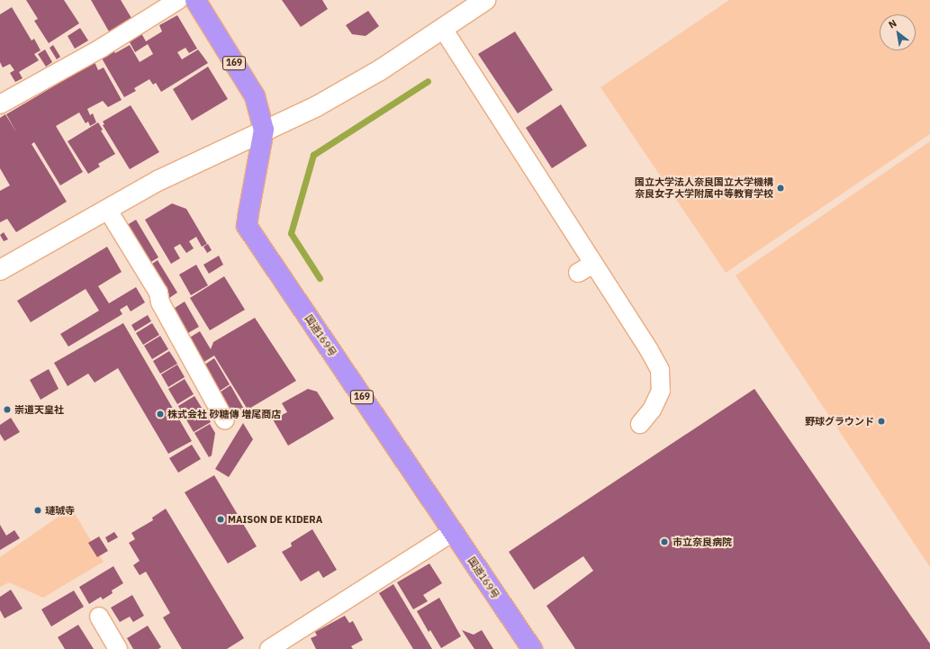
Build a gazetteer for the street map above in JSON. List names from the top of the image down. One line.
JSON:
{"streets":{"highway":["169","国道169号"]},"places":["国立大学法人奈良国立大学機構 奈良女子大学附属中等教育学校","崇道天皇社","株式会社 砂糖傳 増尾商店","野球グラウンド","璉珹寺","MAISON DE KIDERA","市立奈良病院"],"north":"top left"}
